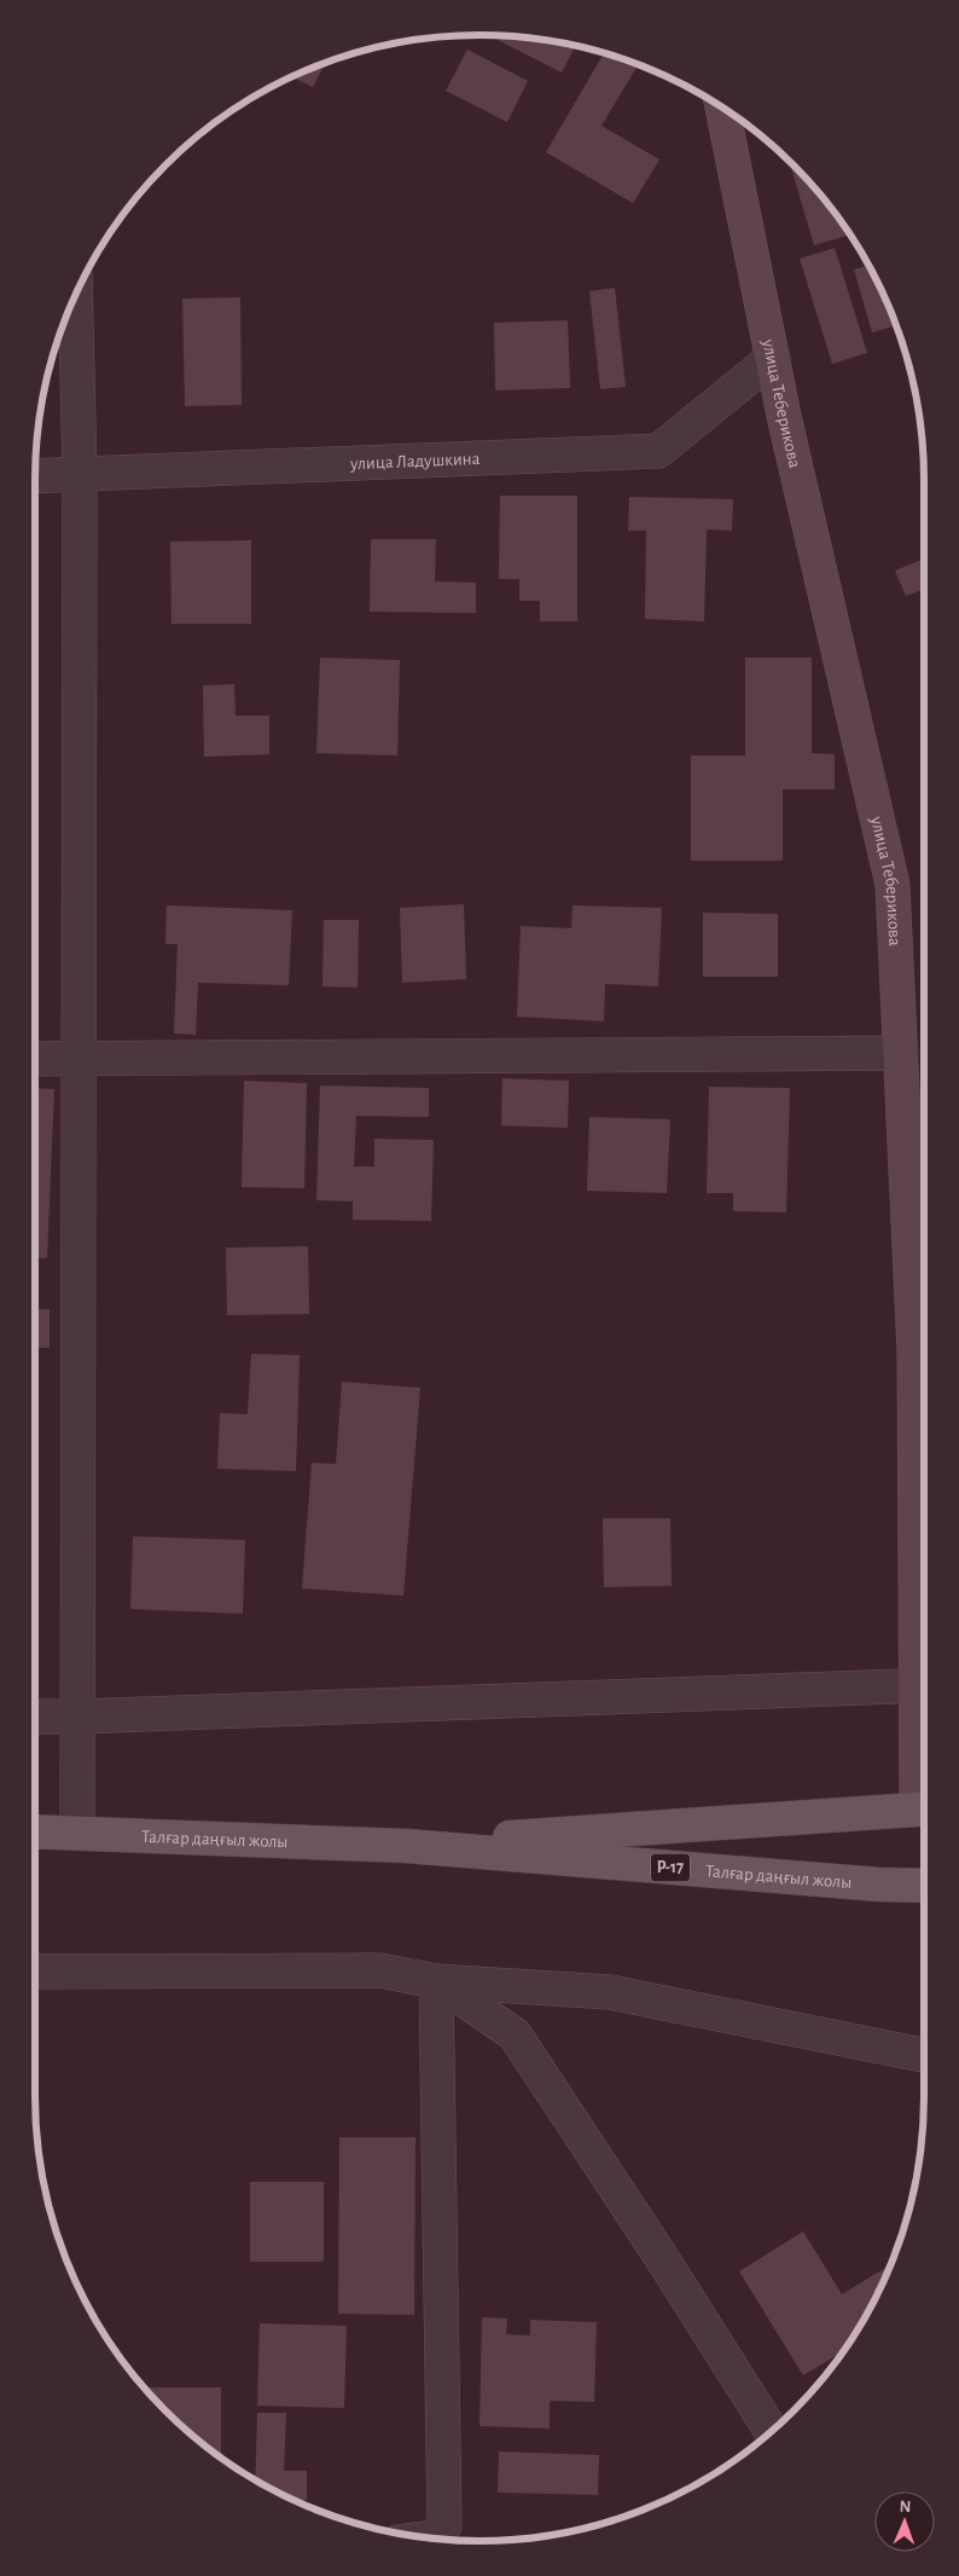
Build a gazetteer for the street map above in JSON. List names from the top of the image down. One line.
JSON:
{"streets":{"main road":["Талғар даңғыл жолы","P-17"],"street":["улица Теберикова","улица Ладушкина"]},"crossings":[["улица Теберикова","улица Ладушкина"]],"north":"top"}
